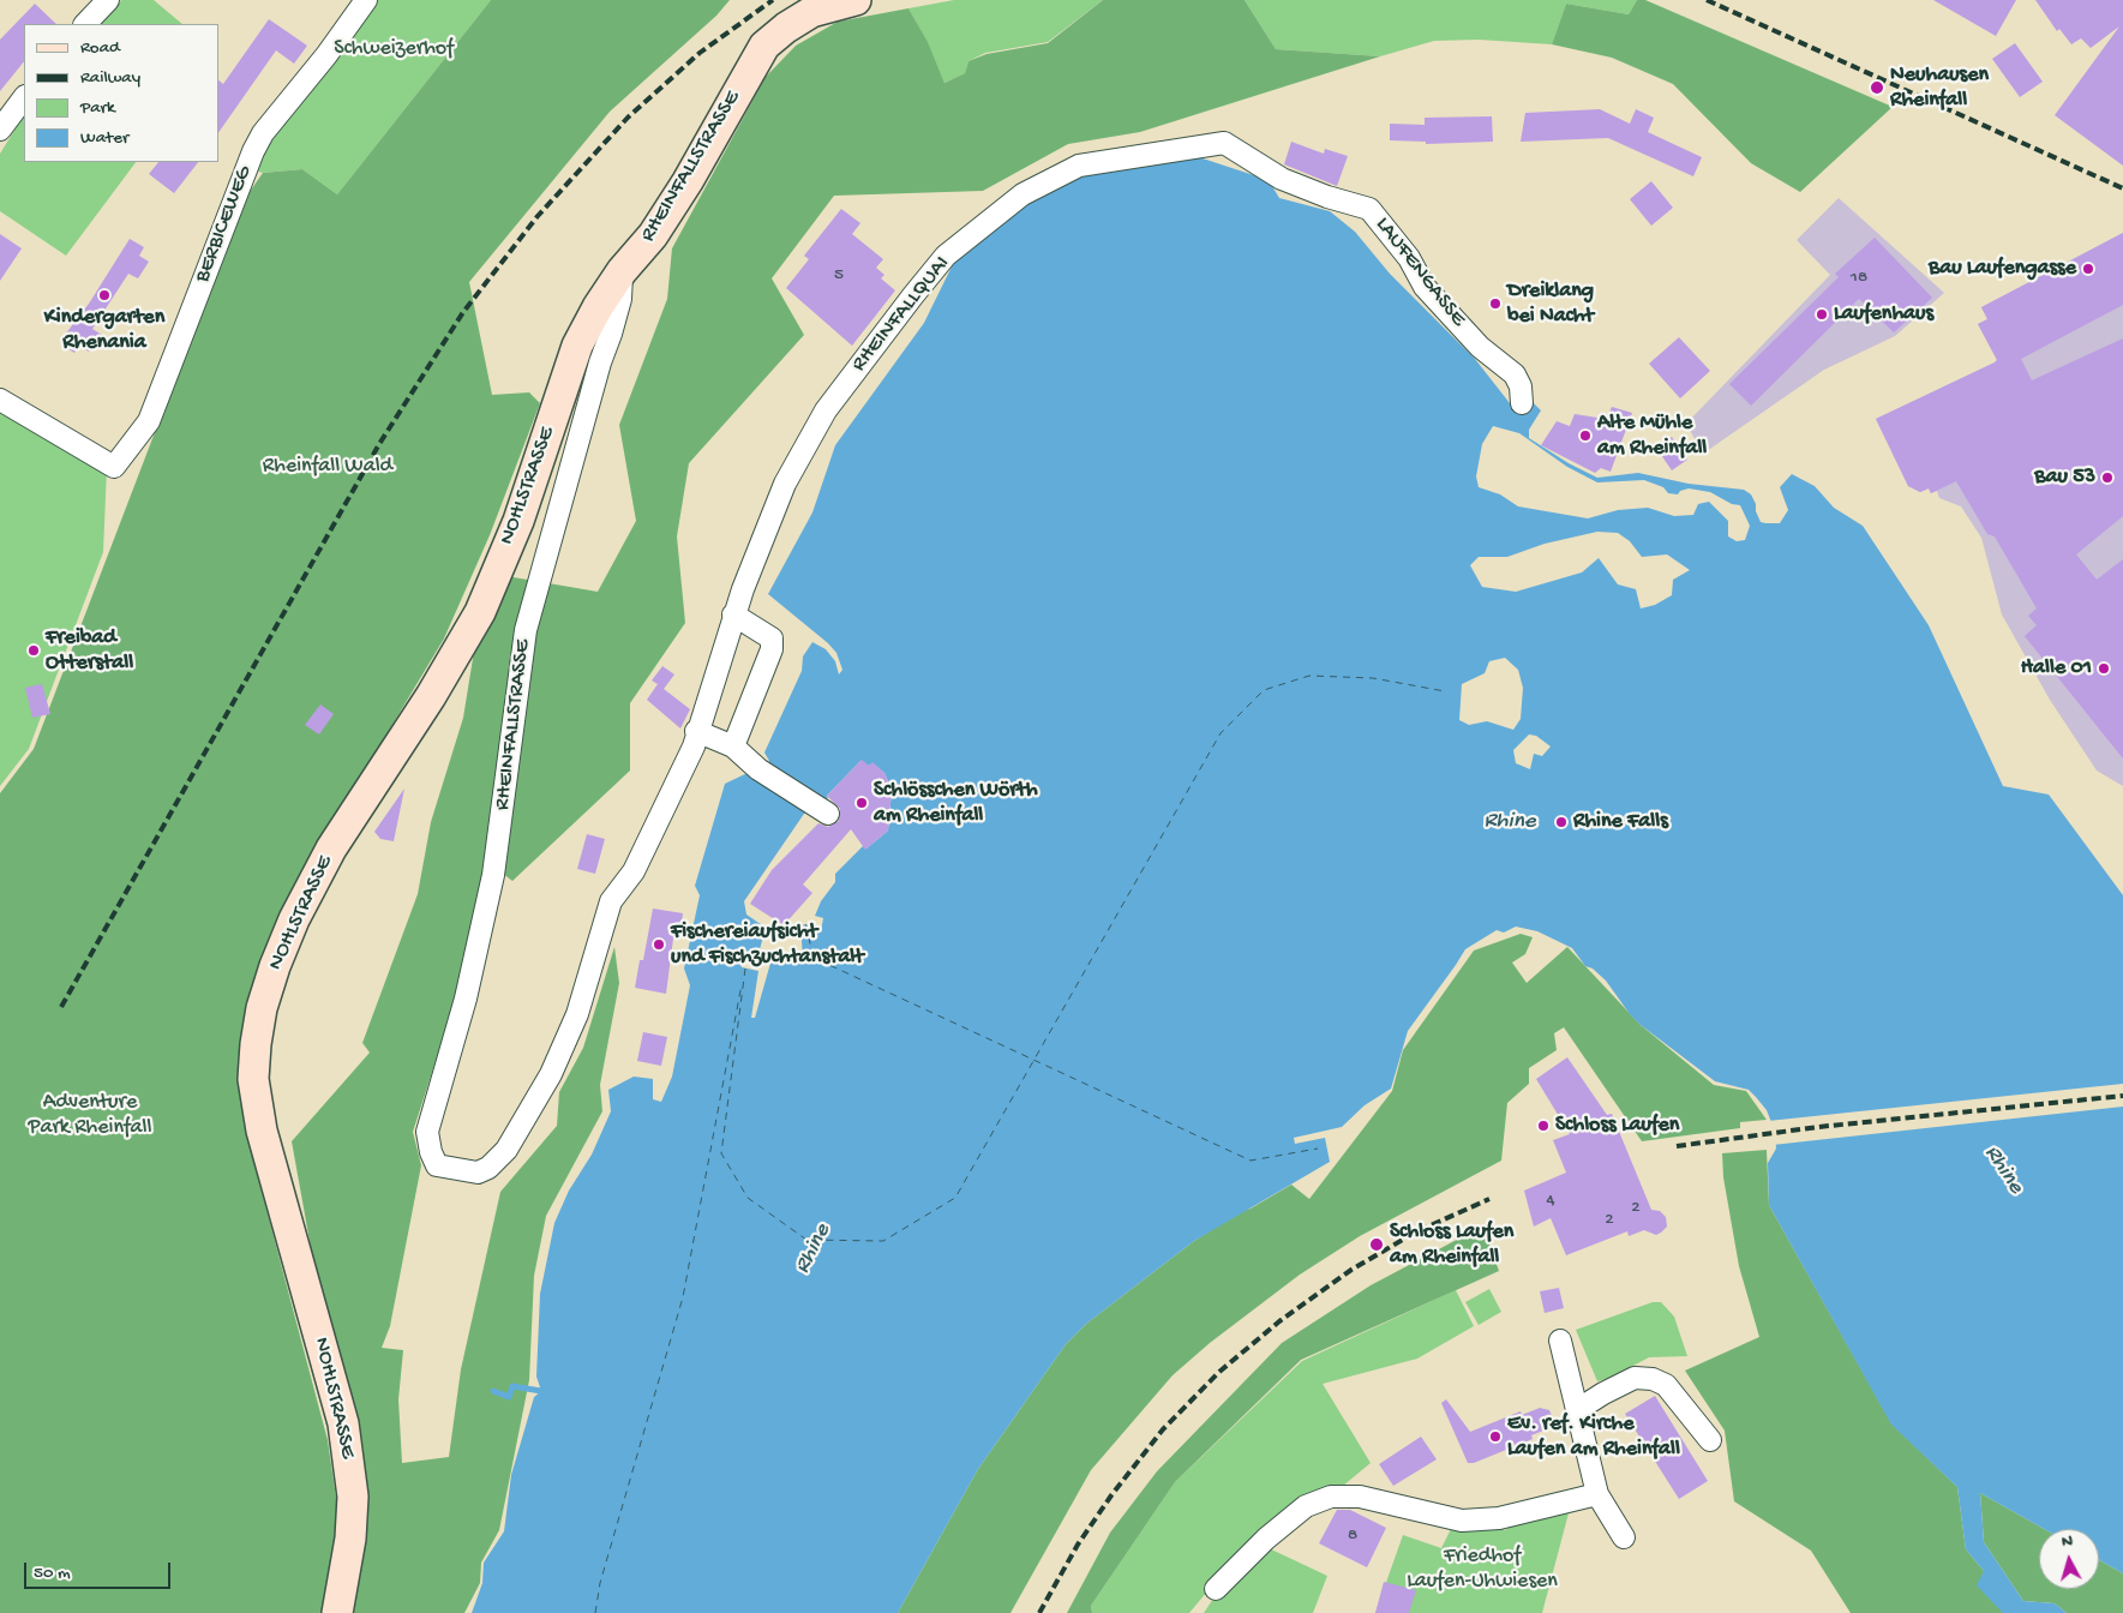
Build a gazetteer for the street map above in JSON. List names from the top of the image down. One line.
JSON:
{"streets":{"street":["RHEINFALLSTRASSE","BERBICEWEG","LAUFENGASSE","RHEINFALLQUAI","NOHLSTRASSE"]},"crossings":[["RHEINFALLSTRASSE","RHEINFALLQUAI"],["RHEINFALLSTRASSE","NOHLSTRASSE"],["LAUFENGASSE","RHEINFALLQUAI"]],"water":["Rhine"],"parks":["Schweizerhof","Rheinfall Wald","Adventure Park Rheinfall","Friedhof Laufen-Uhwiesen"],"places":["Neuhausen Rheinfall","Bau Laufengasse","Kindergarten Rhenania","Dreiklang bei Nacht","Laufenhaus","Alte Mühle am Rheinfall","Bau 53","Freibad Otterstall","Halle 01","Schlösschen Wörth am Rheinfall","Rhine Falls","Fischereiaufsicht und Fischzuchtanstalt","Schloss Laufen","Schloss Laufen am Rheinfall","Ev. ref. Kirche Laufen am Rheinfall"],"house_numbers":["5","18","4","2","2","8"],"legend":["Road","Railway","Park","Water"],"scale_bar":"50 m","north":"top"}
